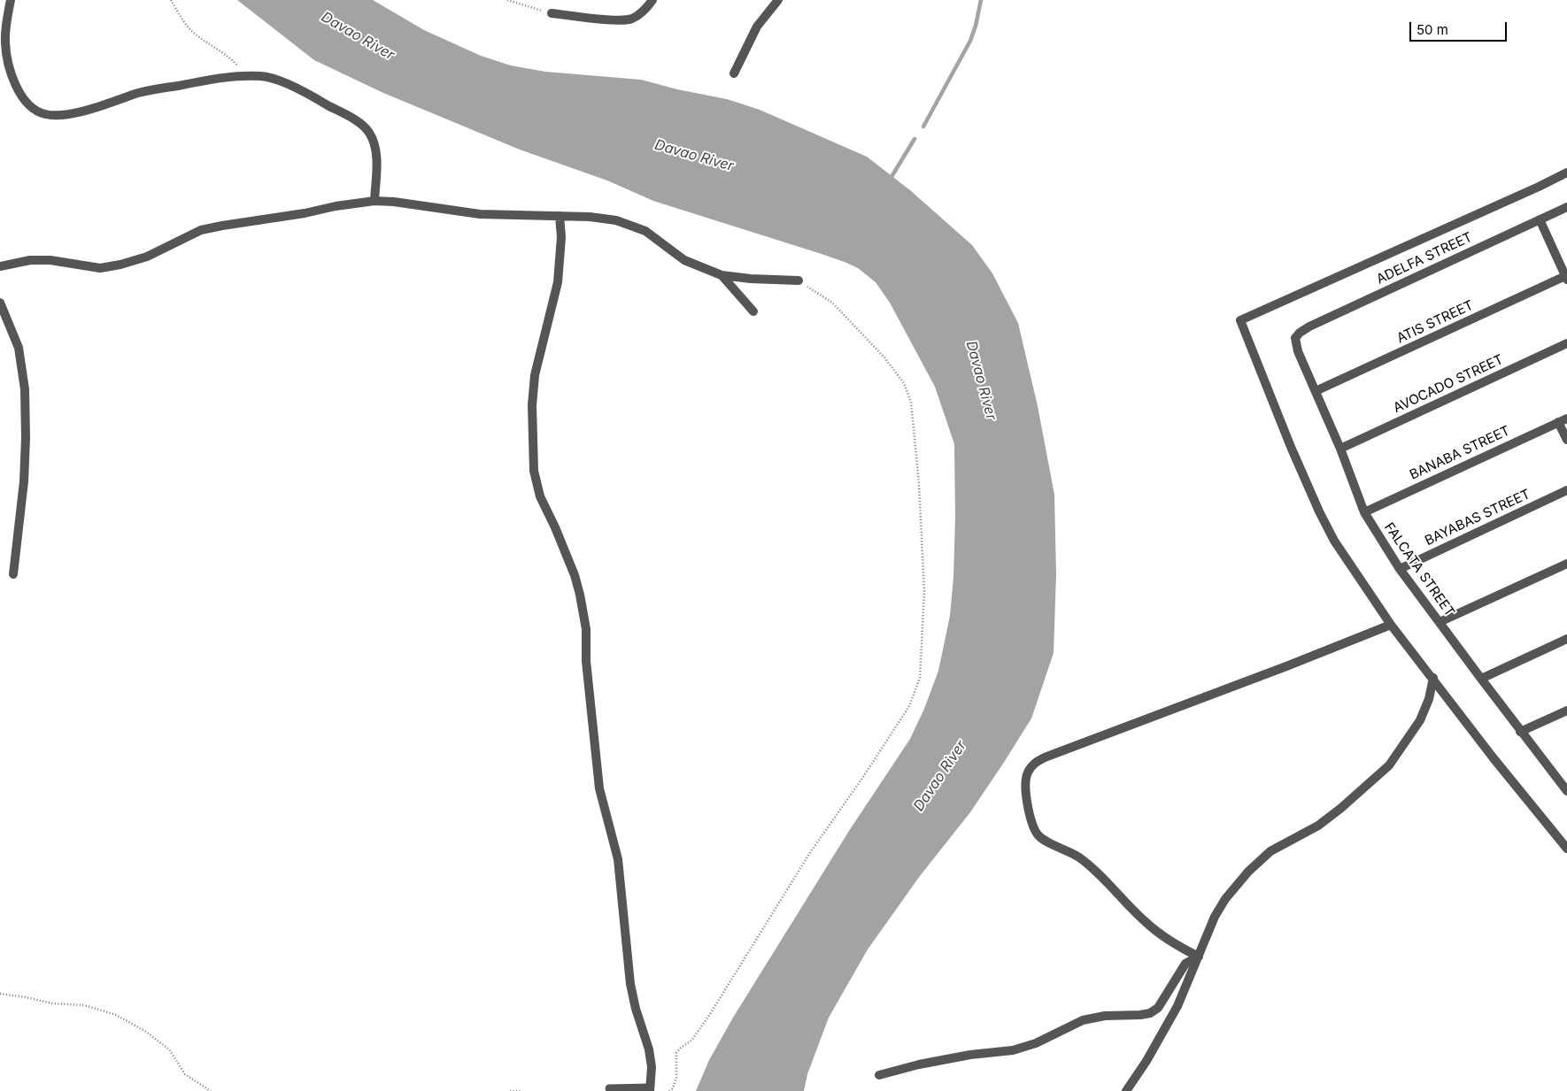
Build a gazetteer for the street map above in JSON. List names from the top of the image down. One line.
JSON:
{"streets":{"street":["ADELFA STREET","ATIS STREET","AVOCADO STREET","BANABA STREET","BAYABAS STREET","FALCATA STREET"]},"crossings":[["ADELFA STREET","FALCATA STREET"],["ATIS STREET","FALCATA STREET"],["AVOCADO STREET","FALCATA STREET"],["BANABA STREET","FALCATA STREET"],["BAYABAS STREET","FALCATA STREET"]],"water":["Davao River"],"scale_bar":"50 m"}
